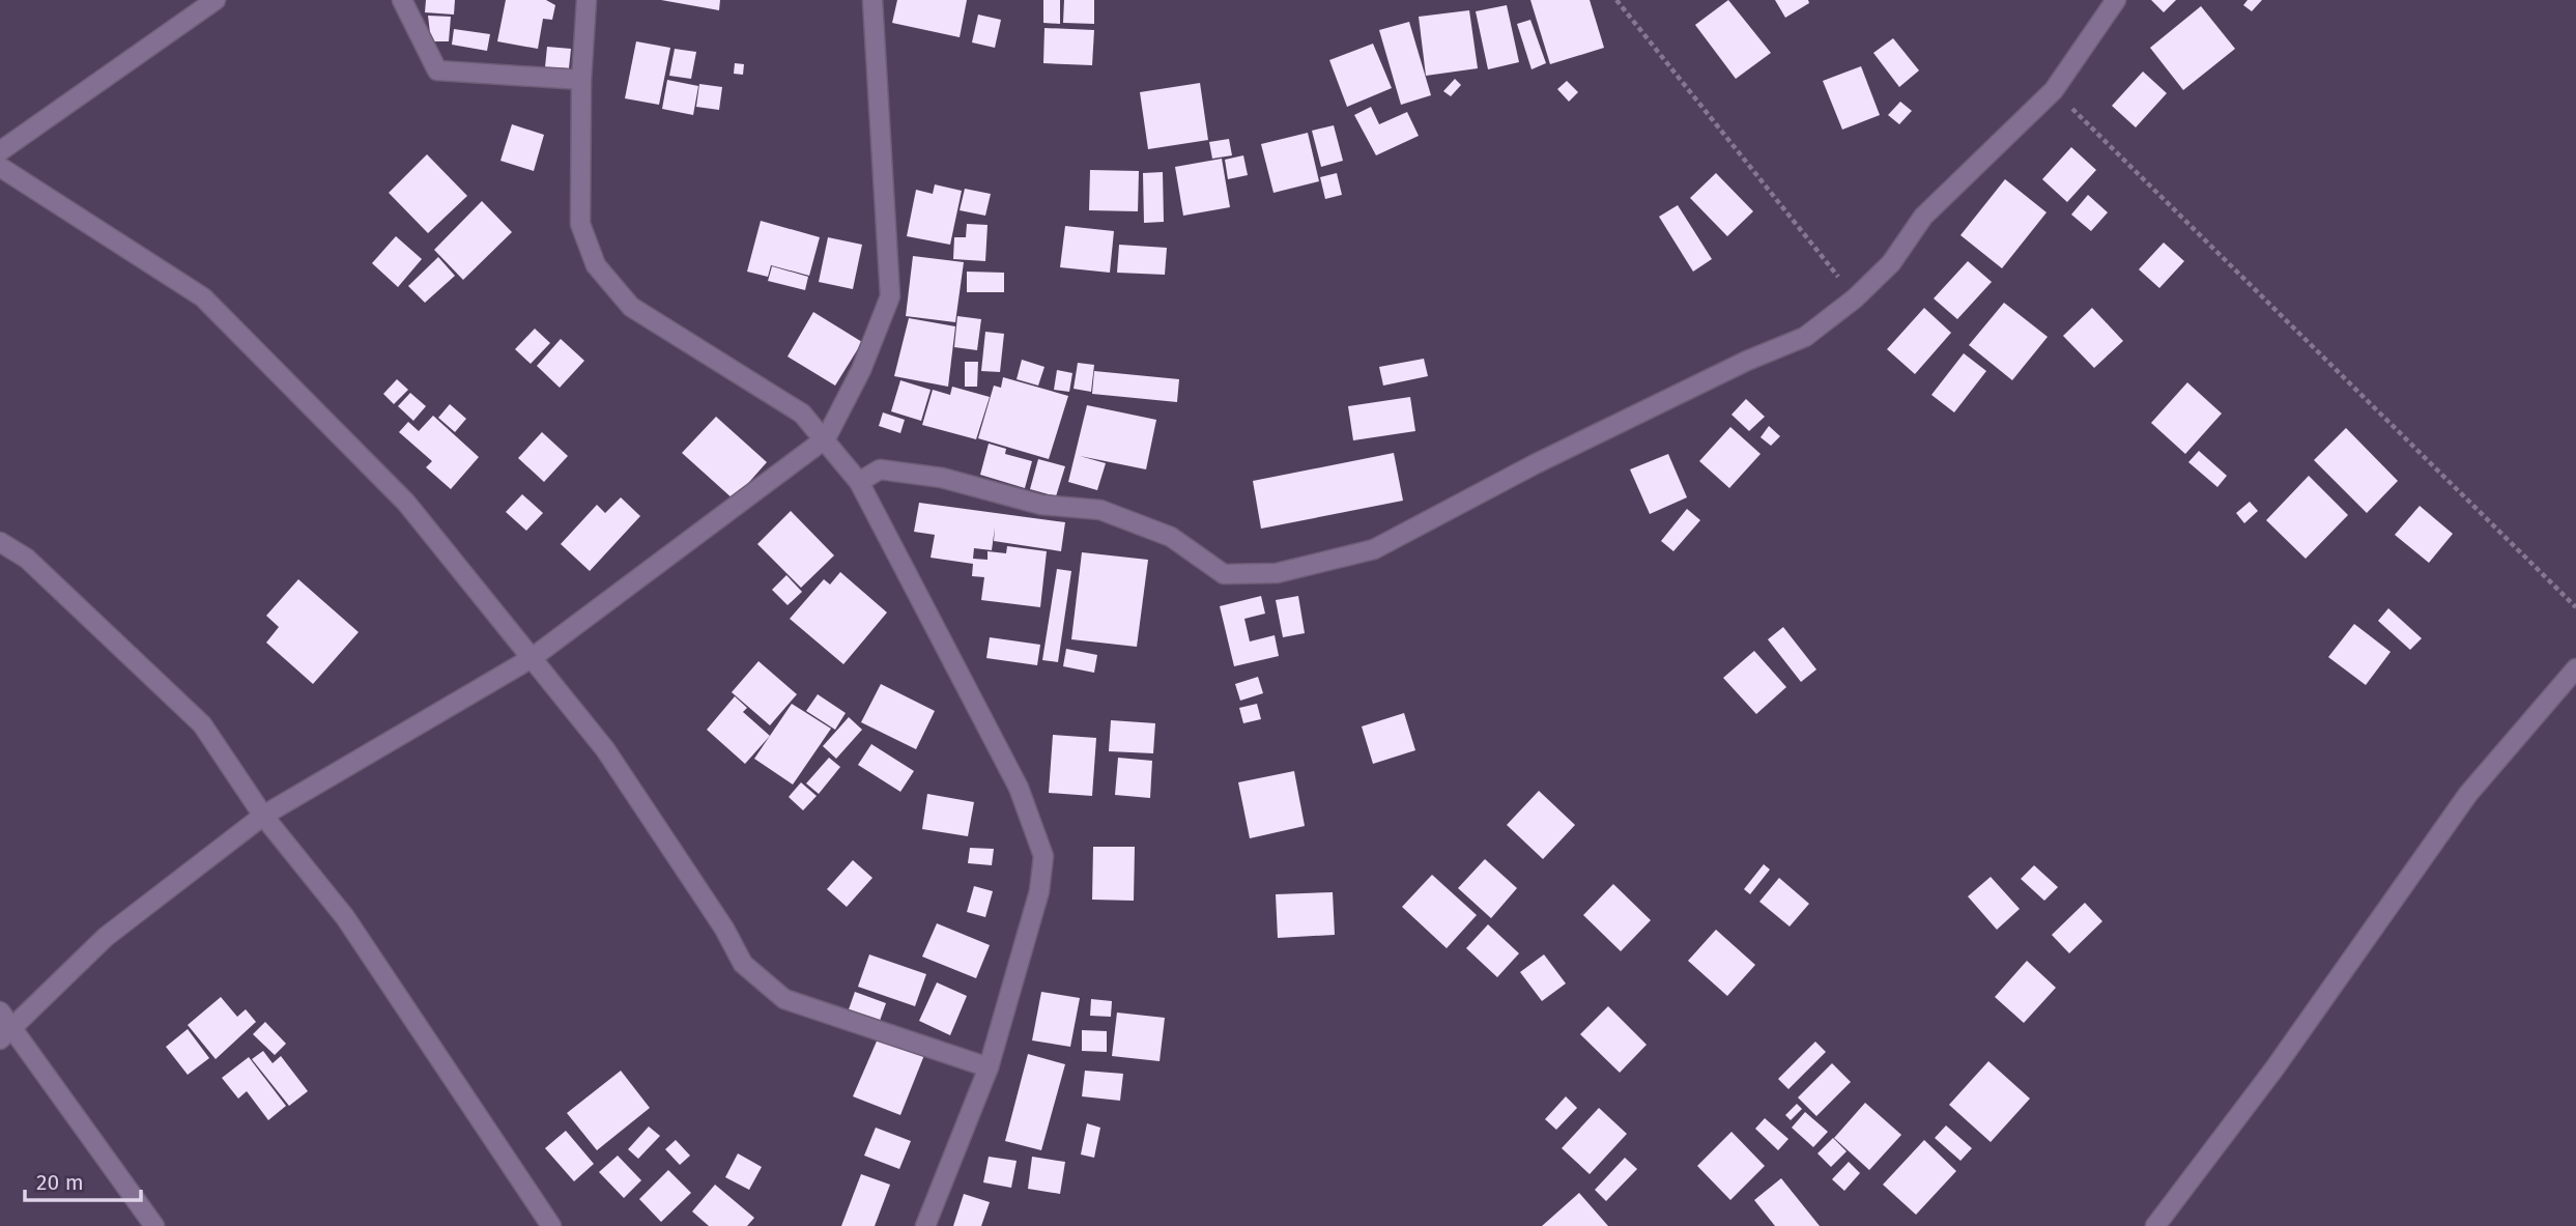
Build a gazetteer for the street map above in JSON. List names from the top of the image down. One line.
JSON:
{"scale_bar":"20 m"}
